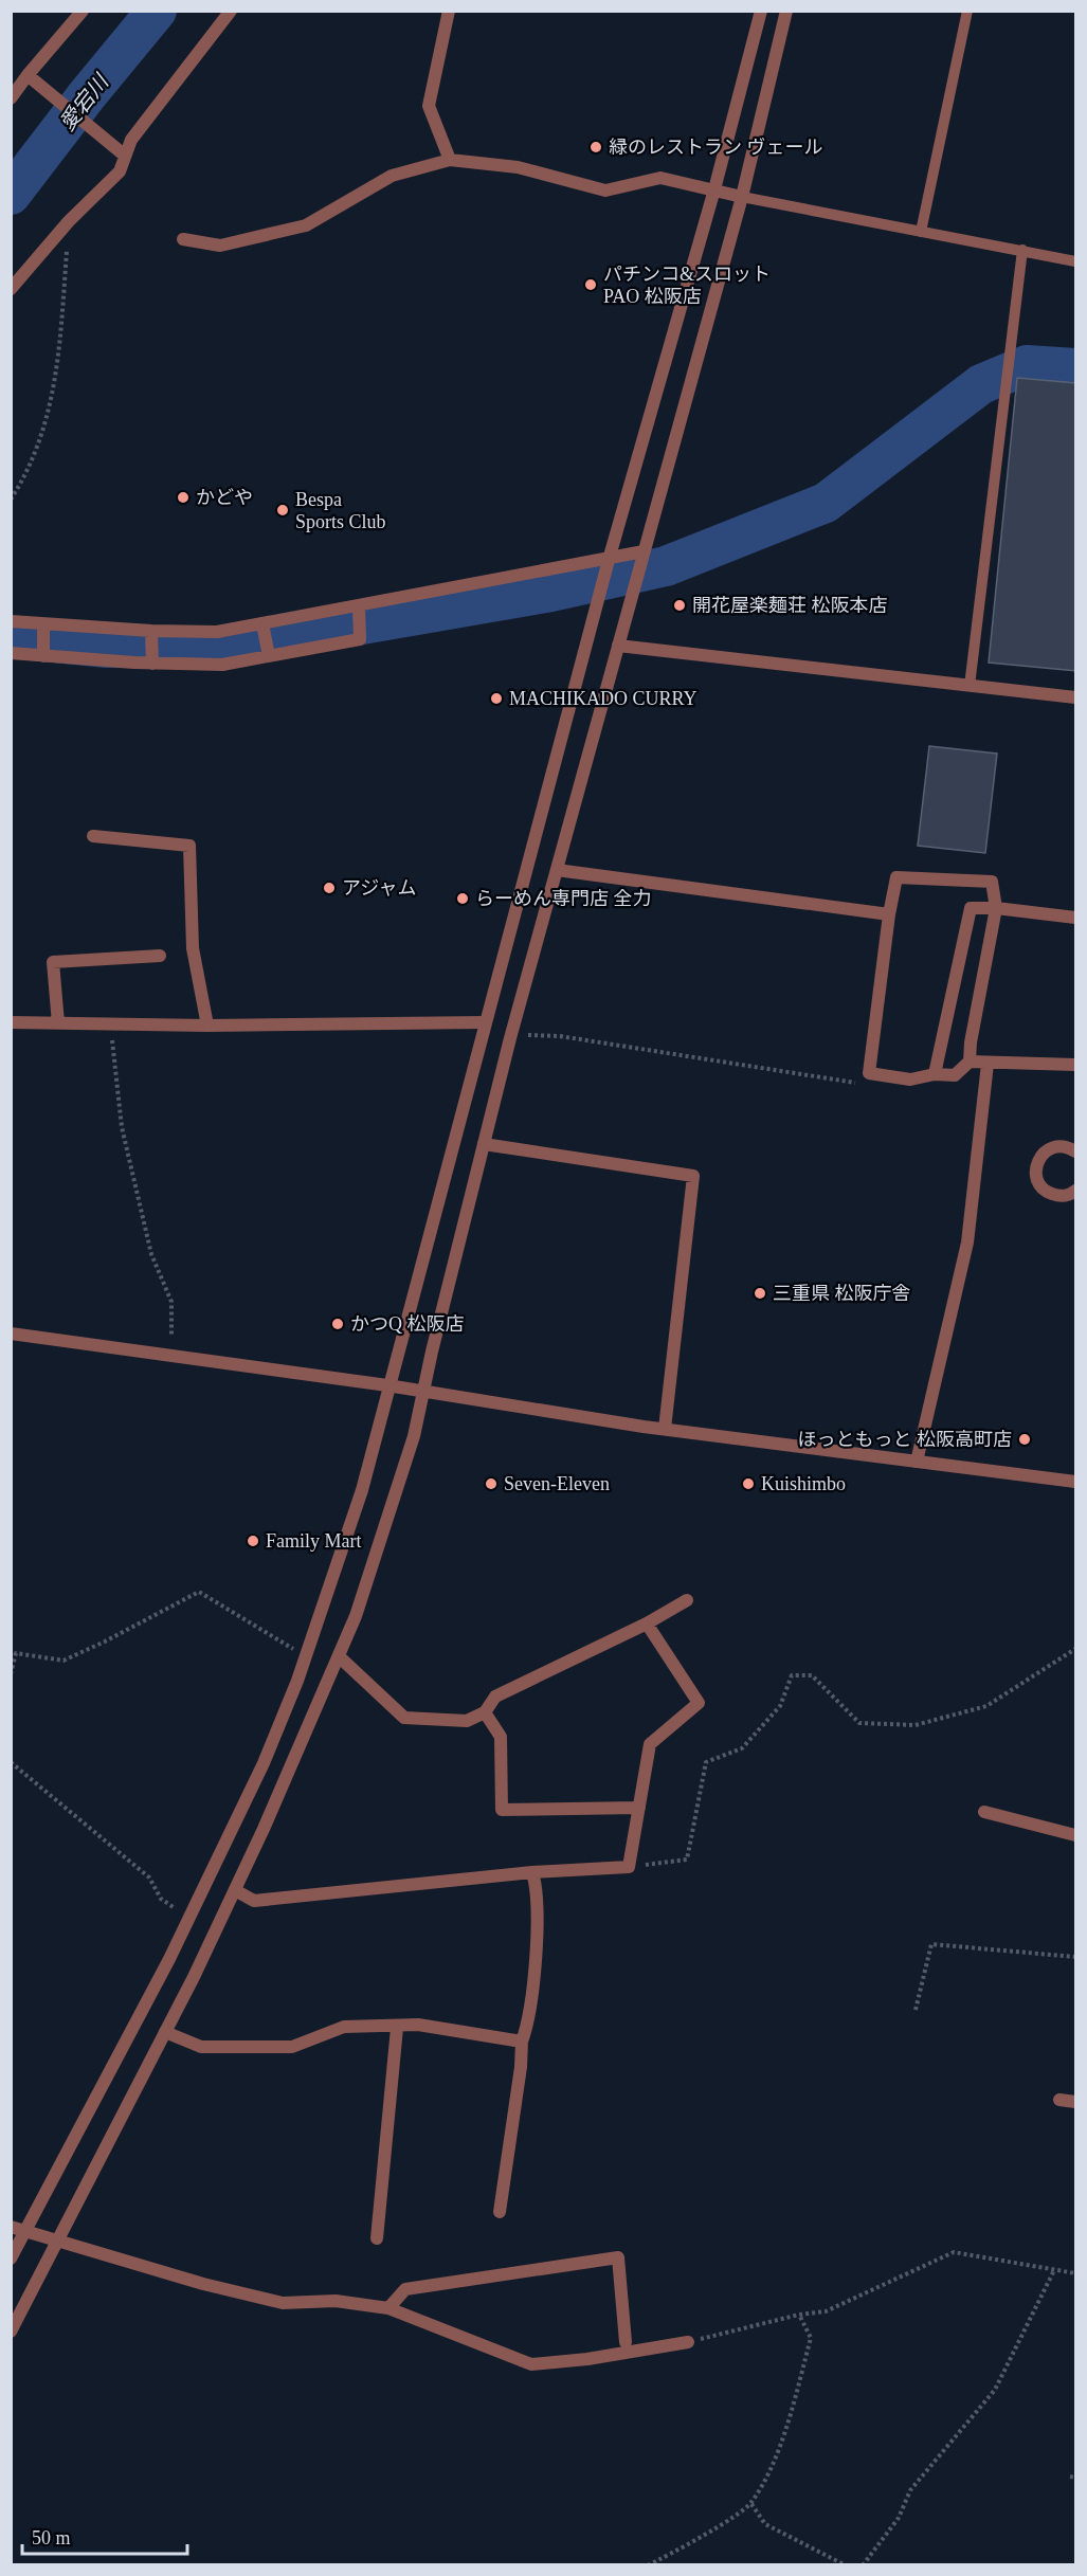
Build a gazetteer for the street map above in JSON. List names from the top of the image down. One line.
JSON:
{"water":["愛宕川"],"places":["緑のレストラン ヴェール","パチンコ&スロット PAO 松阪店","かどや","Bespa Sports Club","開花屋楽麺荘 松阪本店","MACHIKADO CURRY","アジャム","らーめん専門店 全力","三重県 松阪庁舎","かつQ 松阪店","ほっともっと 松阪高町店","Seven-Eleven","Kuishimbo","Family Mart"],"scale_bar":"50 m"}
